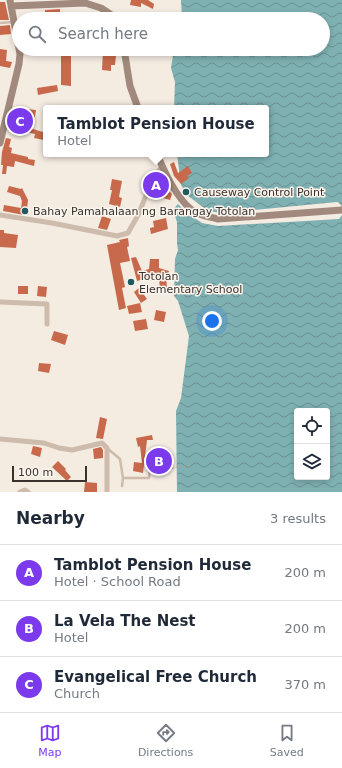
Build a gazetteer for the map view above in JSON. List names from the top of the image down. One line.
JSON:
{"places":["Causeway Control Point","Bahay Pamahalaan ng Barangay Totolan","Totolan Elementary School"],"scale_bar":"100 m","page":{"search":"Search here","popup":["Tamblot Pension House","Hotel"],"pins":["C","A","B"],"scale":"100 m","heading":["Nearby","3 results"],"list":[{"mark":"A","name":"Tamblot Pension House","note":"Hotel · School Road","value":"200 m"},{"mark":"B","name":"La Vela The Nest","note":"Hotel","value":"200 m"},{"mark":"C","name":"Evangelical Free Church","note":"Church","value":"370 m"}],"nav":["Map","Directions","Saved"]}}
